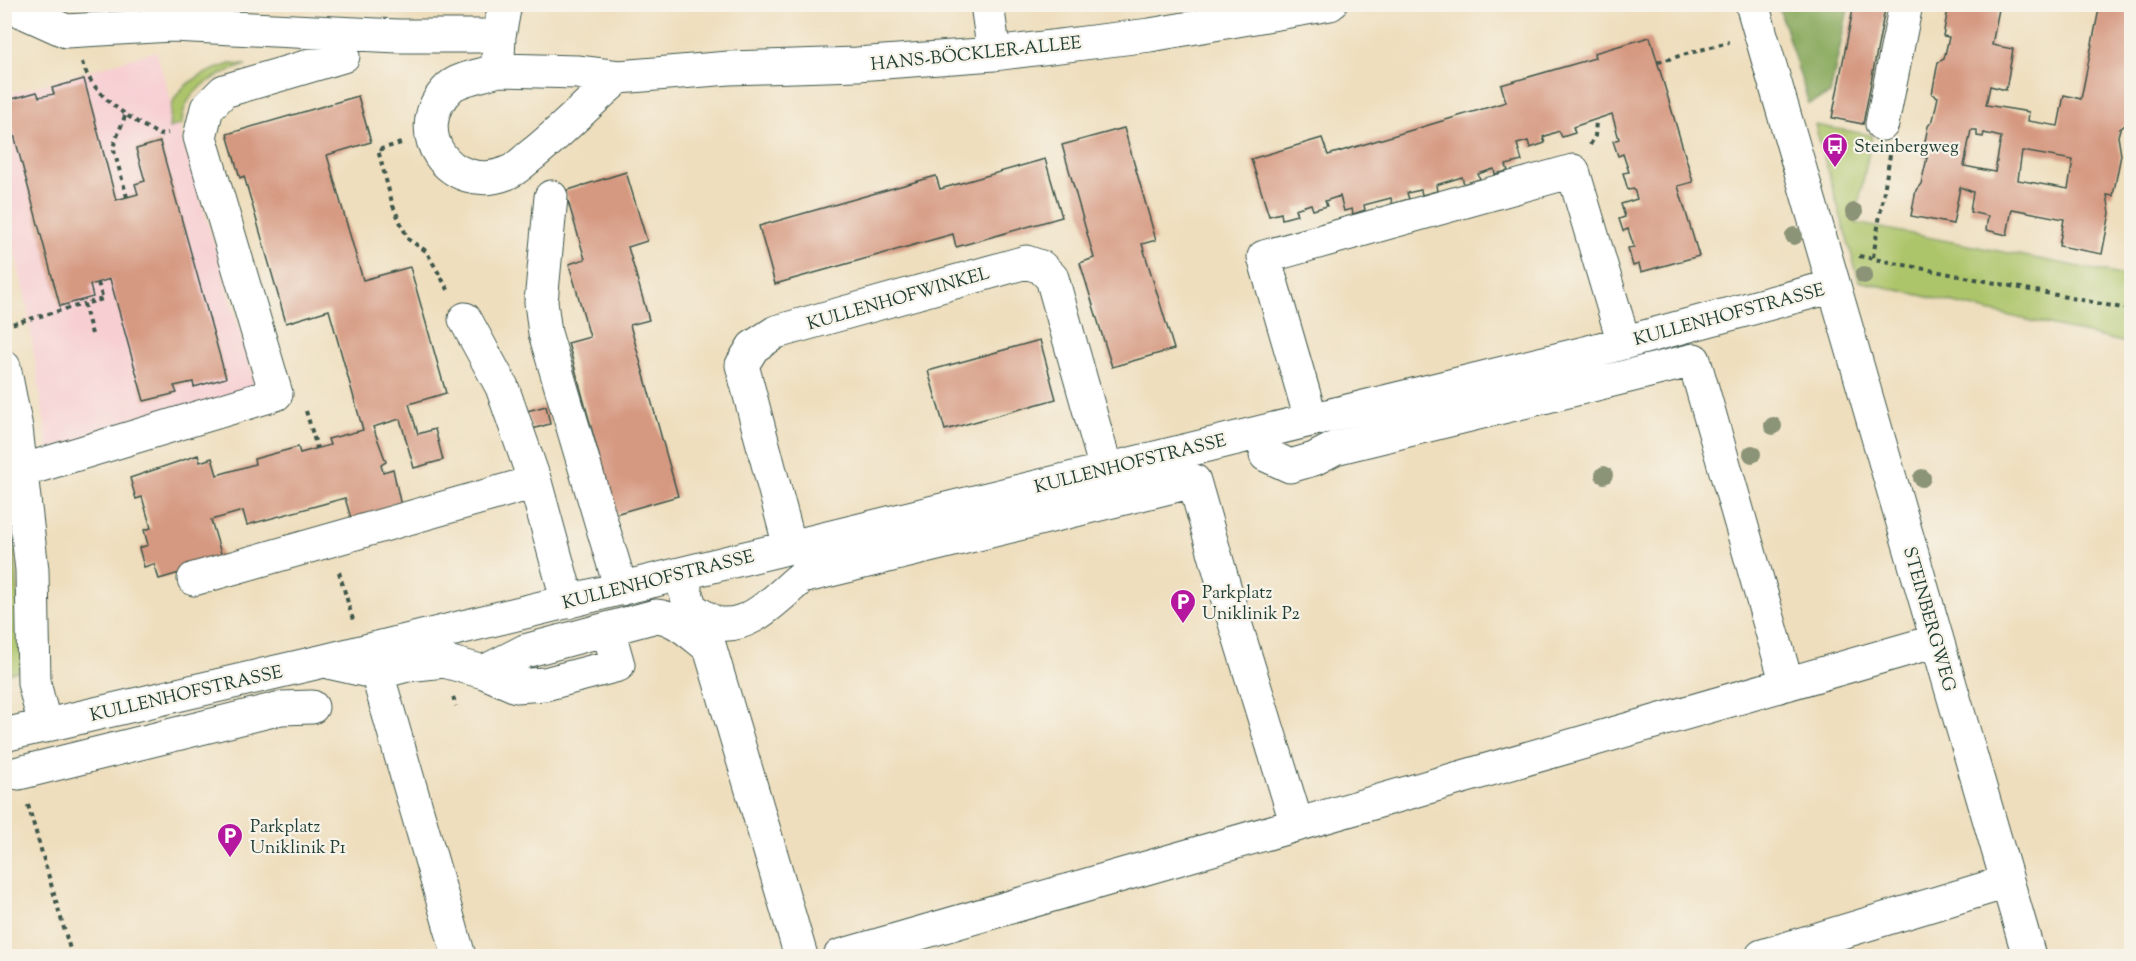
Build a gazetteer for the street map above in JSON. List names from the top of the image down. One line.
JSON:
{"streets":{"street":["HANS-BÖCKLER-ALLEE","KULLENHOFWINKEL","KULLENHOFSTRASSE","STEINBERGWEG"]},"crossings":[["KULLENHOFWINKEL","KULLENHOFSTRASSE"],["KULLENHOFSTRASSE","STEINBERGWEG"]],"places":{"bus stop":["Steinbergweg"],"parking":["Parkplatz Uniklinik P2","Parkplatz Uniklinik P1"]}}
